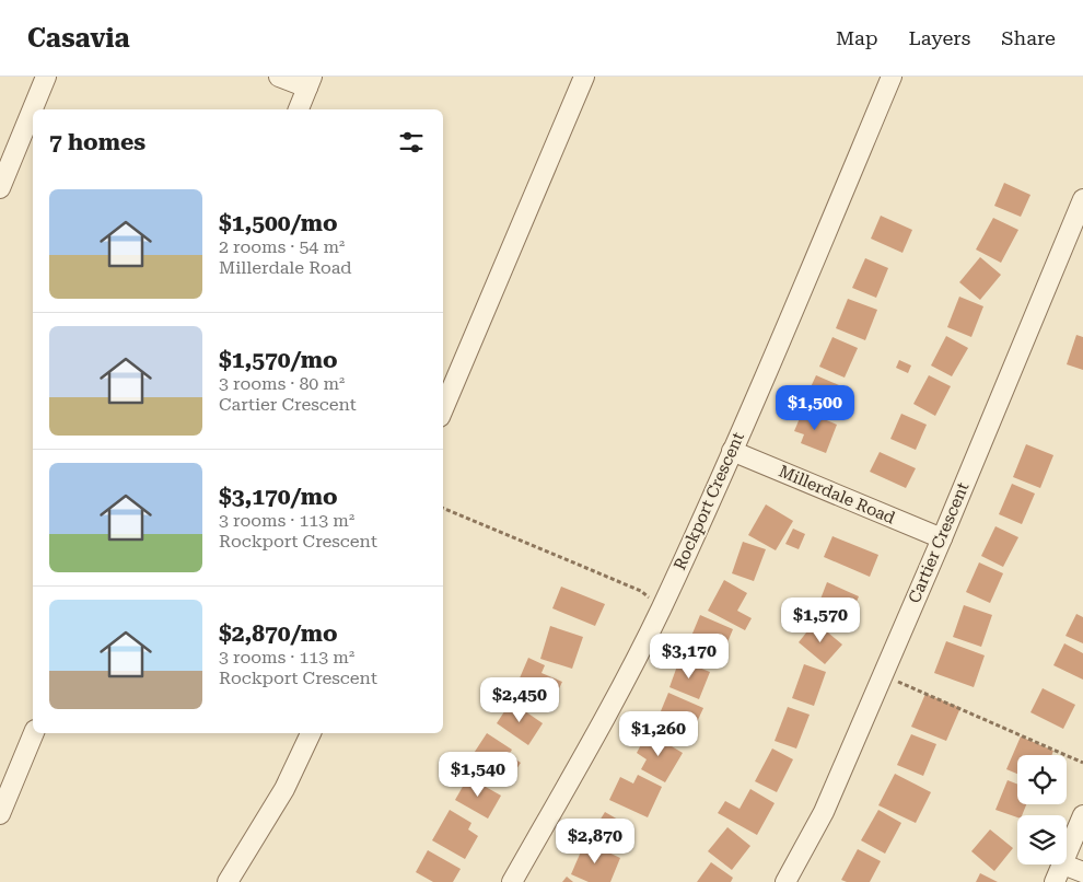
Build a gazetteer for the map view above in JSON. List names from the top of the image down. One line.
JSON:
{"streets":{"street":["Millerdale Road","Rockport Crescent","Cartier Crescent"]},"crossings":[["Millerdale Road","Rockport Crescent"],["Millerdale Road","Cartier Crescent"]],"page":{"header":"Casavia","nav":["Map","Layers","Share"],"heading":"7 homes","list":[{"name":"$1,500/mo","note":"2 rooms · 54 m² · Millerdale Road"},{"name":"$1,570/mo","note":"3 rooms · 80 m² · Cartier Crescent"},{"name":"$3,170/mo","note":"3 rooms · 113 m² · Rockport Crescent"},{"name":"$2,870/mo","note":"3 rooms · 113 m² · Rockport Crescent"}],"price":["$1,500","$1,570","$3,170","$2,450","$1,260","$1,540","$2,870"]}}
